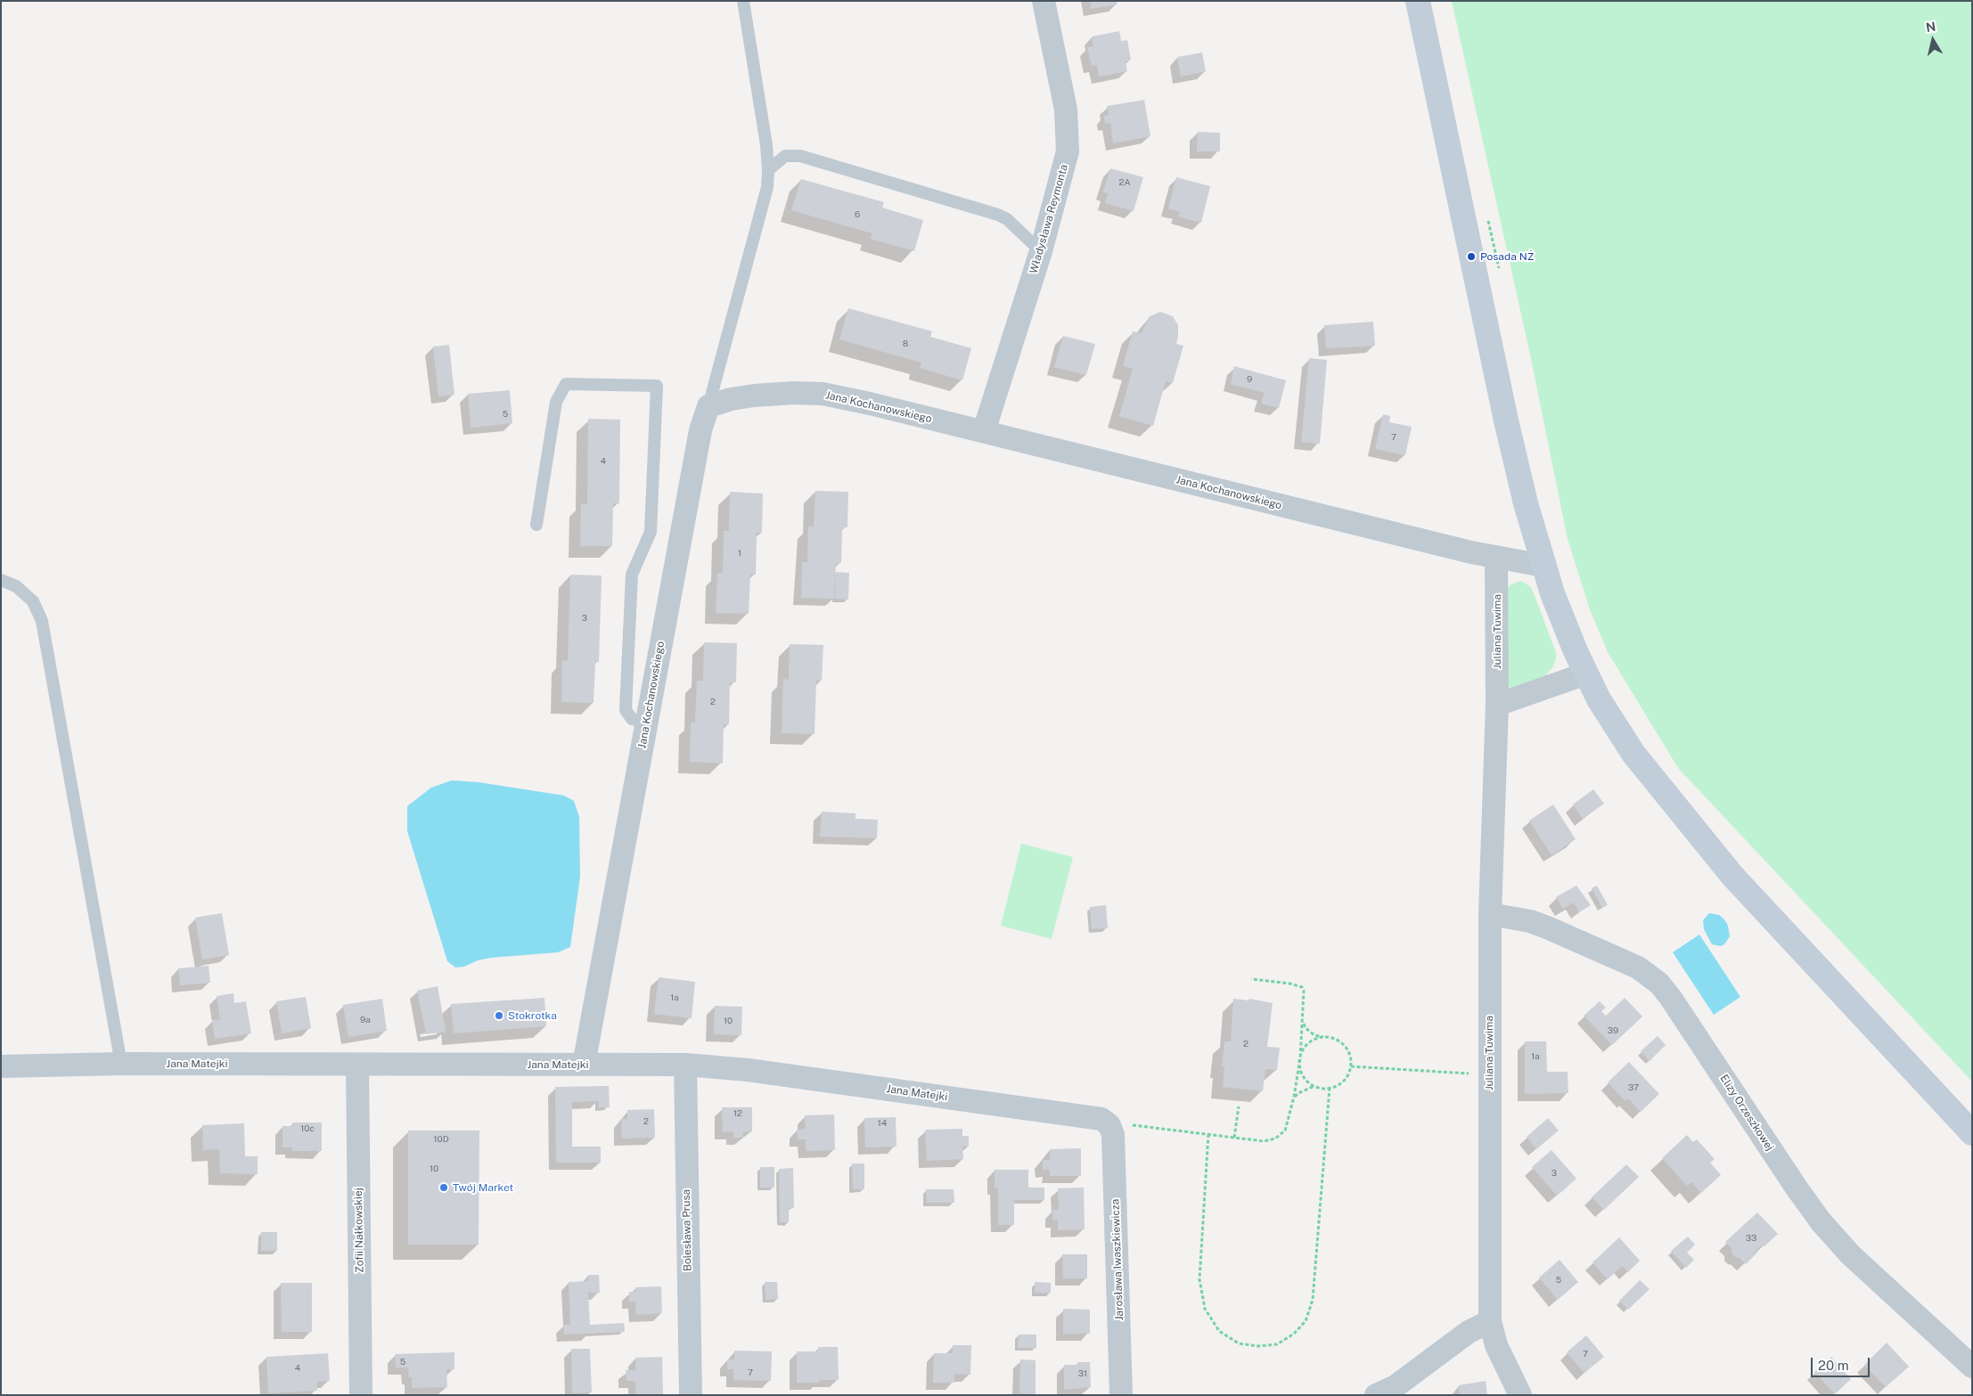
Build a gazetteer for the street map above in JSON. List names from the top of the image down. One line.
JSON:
{"streets":{"street":["Władysława Reymonta","Jana Kochanowskiego","Juliana Tuwima","Jana Matejki","Elizy Orzeszkowej","Zofii Nałkowskiej","Bolesława Prusa","Jarosława Iwaszkiewicza"]},"crossings":[["Władysława Reymonta","Jana Kochanowskiego"],["Jana Kochanowskiego","Juliana Tuwima"],["Jana Kochanowskiego","Jana Matejki"],["Juliana Tuwima","Elizy Orzeszkowej"],["Jana Matejki","Zofii Nałkowskiej"],["Jana Matejki","Bolesława Prusa"],["Jana Matejki","Jarosława Iwaszkiewicza"]],"places":["Posada NŻ","Stokrotka","Twój Market"],"house_numbers":["2A","6","8","9","5","7","4","1","3","2","1a","9a","10","39","2","1a","37","12","2","14","10c","10D","10","3","33","5","7","5","4","7","31"],"scale_bar":"20 m","north":"top"}
